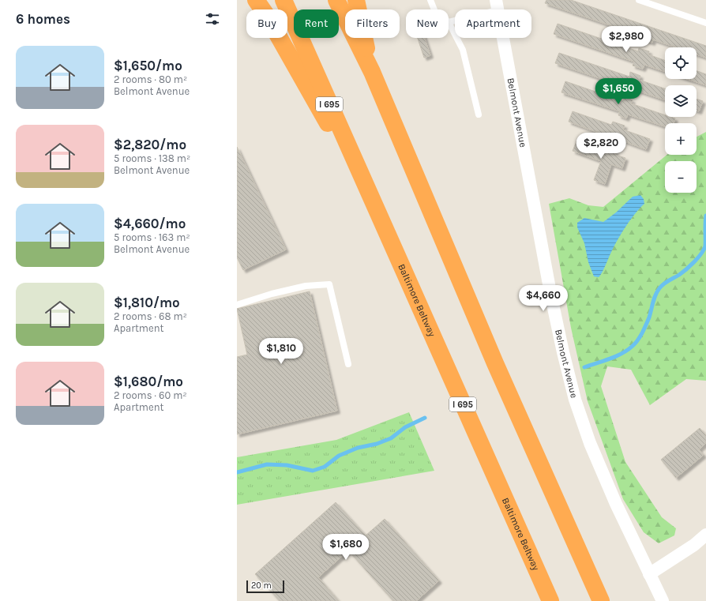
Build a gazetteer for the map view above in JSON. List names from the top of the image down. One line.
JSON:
{"streets":{"highway":["I 695","Baltimore Beltway"],"street":["Belmont Avenue"]},"scale_bar":"20 m","page":{"heading":"6 homes","chip":["Buy","Rent","Filters","New","Apartment"],"price":["$2,980","$1,650","$2,820","$4,660","$1,810","$1,680"],"list":[{"name":"$1,650/mo","note":"2 rooms · 80 m² · Belmont Avenue"},{"name":"$2,820/mo","note":"5 rooms · 138 m² · Belmont Avenue"},{"name":"$4,660/mo","note":"5 rooms · 163 m² · Belmont Avenue"},{"name":"$1,810/mo","note":"2 rooms · 68 m² · Apartment"},{"name":"$1,680/mo","note":"2 rooms · 60 m² · Apartment"}],"map_buttons":["+","−"],"scale":"20 m"}}
